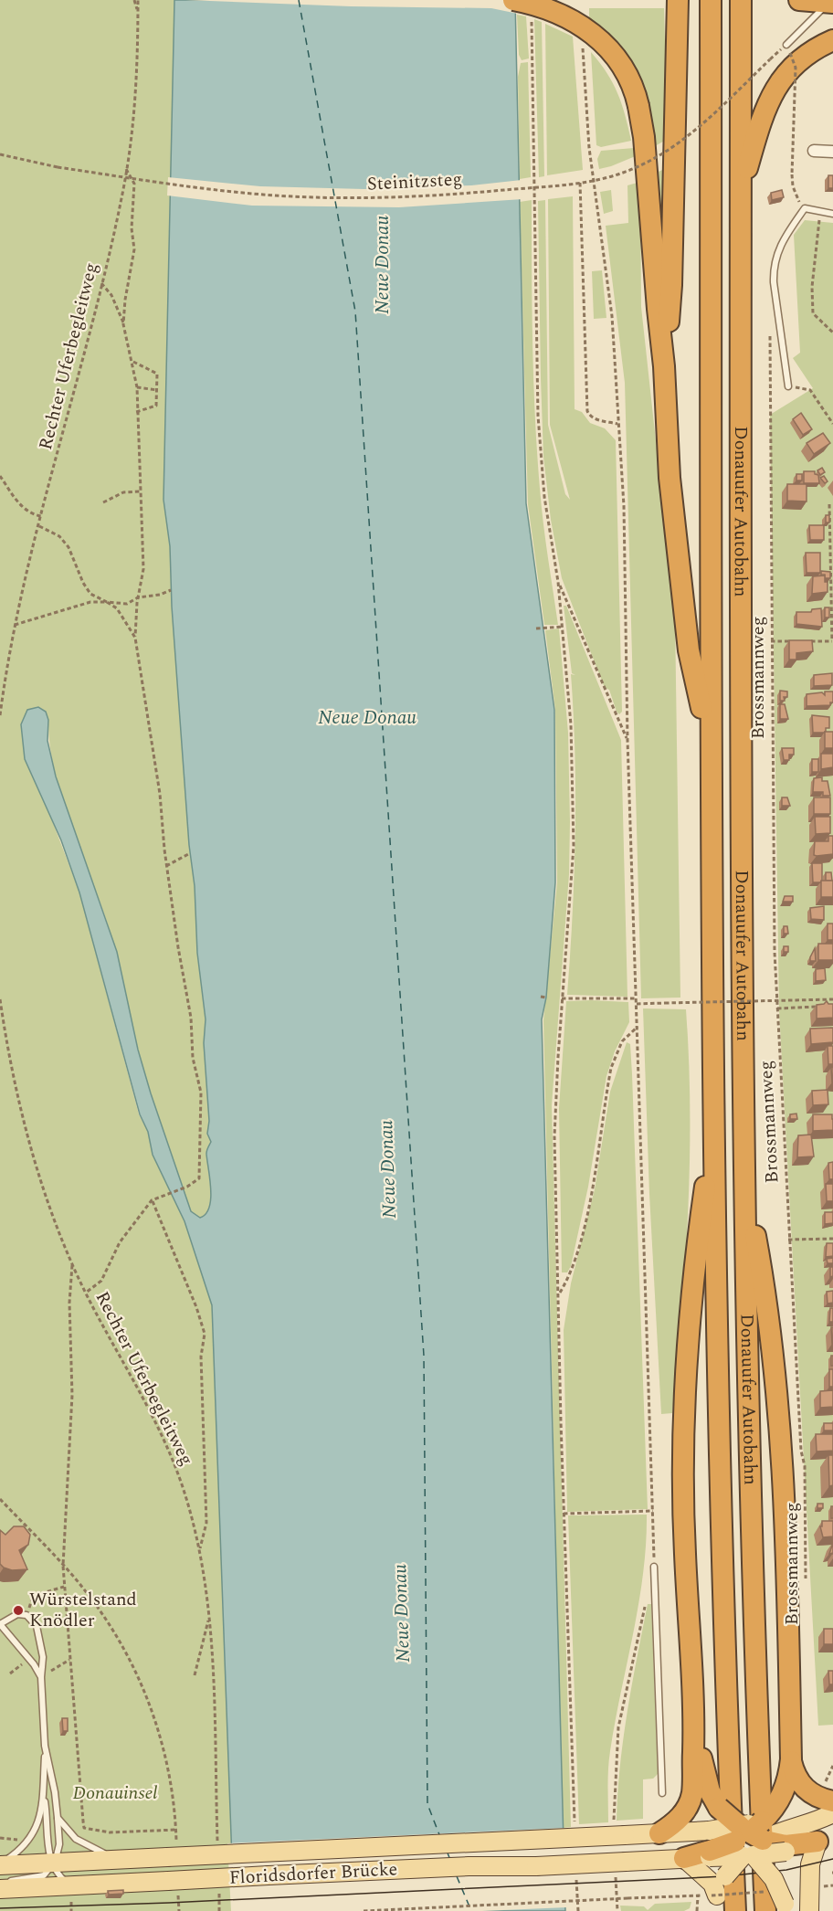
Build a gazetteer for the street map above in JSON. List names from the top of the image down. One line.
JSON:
{"streets":{"highway":["Donauufer Autobahn"],"main road":["Floridsdorfer Brücke"],"path":["Steinitzsteg","Rechter Uferbegleitweg","Brossmannweg"]},"water":["Neue Donau"],"parks":["Donauinsel"],"places":["Würstelstand Knödler"]}
